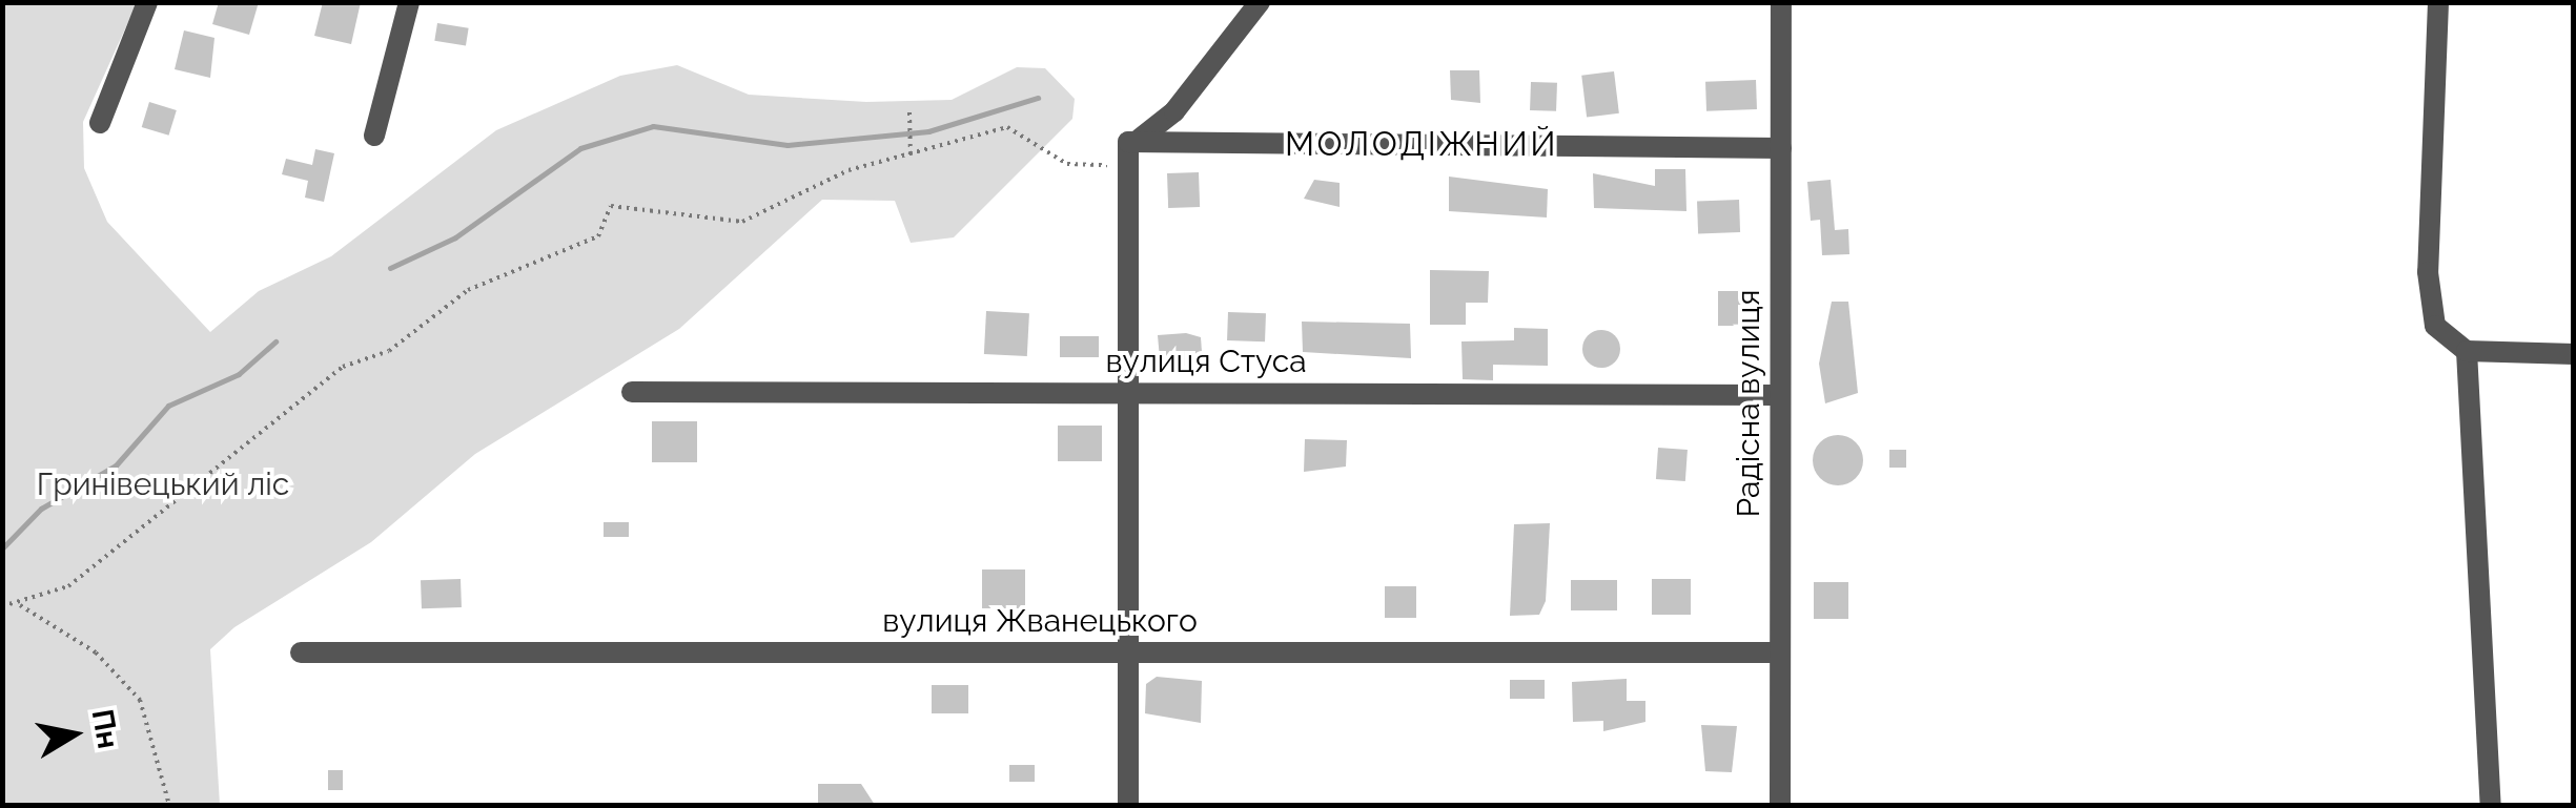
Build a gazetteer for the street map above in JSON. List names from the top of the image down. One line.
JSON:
{"streets":{"street":["вулиця Стуса","Радісна вулиця","вулиця Жванецького"]},"crossings":[["вулиця Стуса","Радісна вулиця"],["Радісна вулиця","вулиця Жванецького"]],"districts":["МОЛОДІЖНИЙ"],"parks":["Гринівецький ліс"],"north":"right"}
